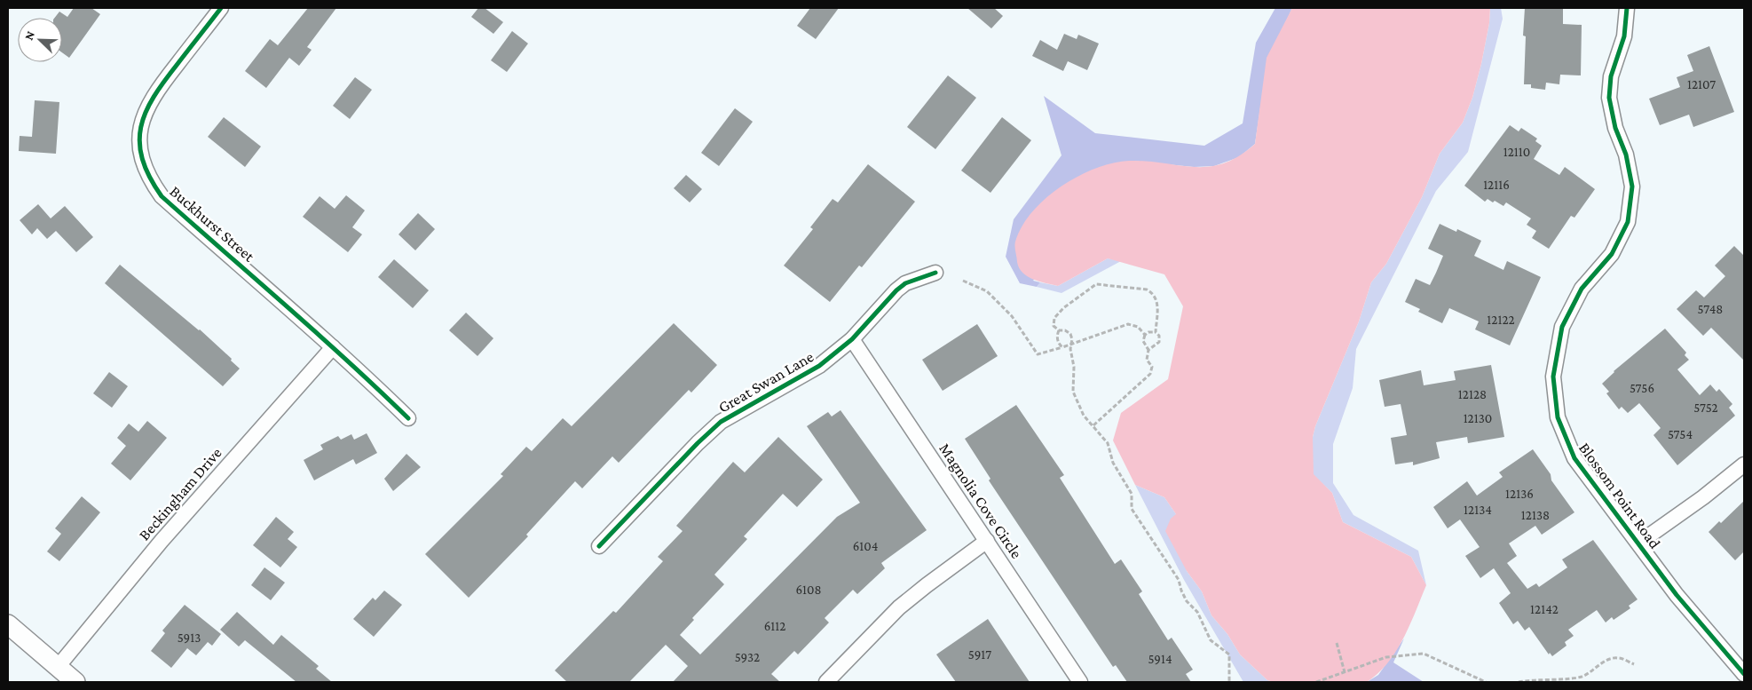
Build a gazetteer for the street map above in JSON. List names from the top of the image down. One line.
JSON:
{"streets":{"street":["Buckhurst Street","Great Swan Lane","Beckingham Drive","Blossom Point Road","Magnolia Cove Circle"]},"crossings":[["Buckhurst Street","Beckingham Drive"],["Great Swan Lane","Magnolia Cove Circle"]],"house_numbers":["12107","12110","12116","5748","12122","5756","12128","5752","12130","5754","12136","12134","12138","6104","6108","12142","6112","5913","5917","5932","5914"],"north":"top left"}
